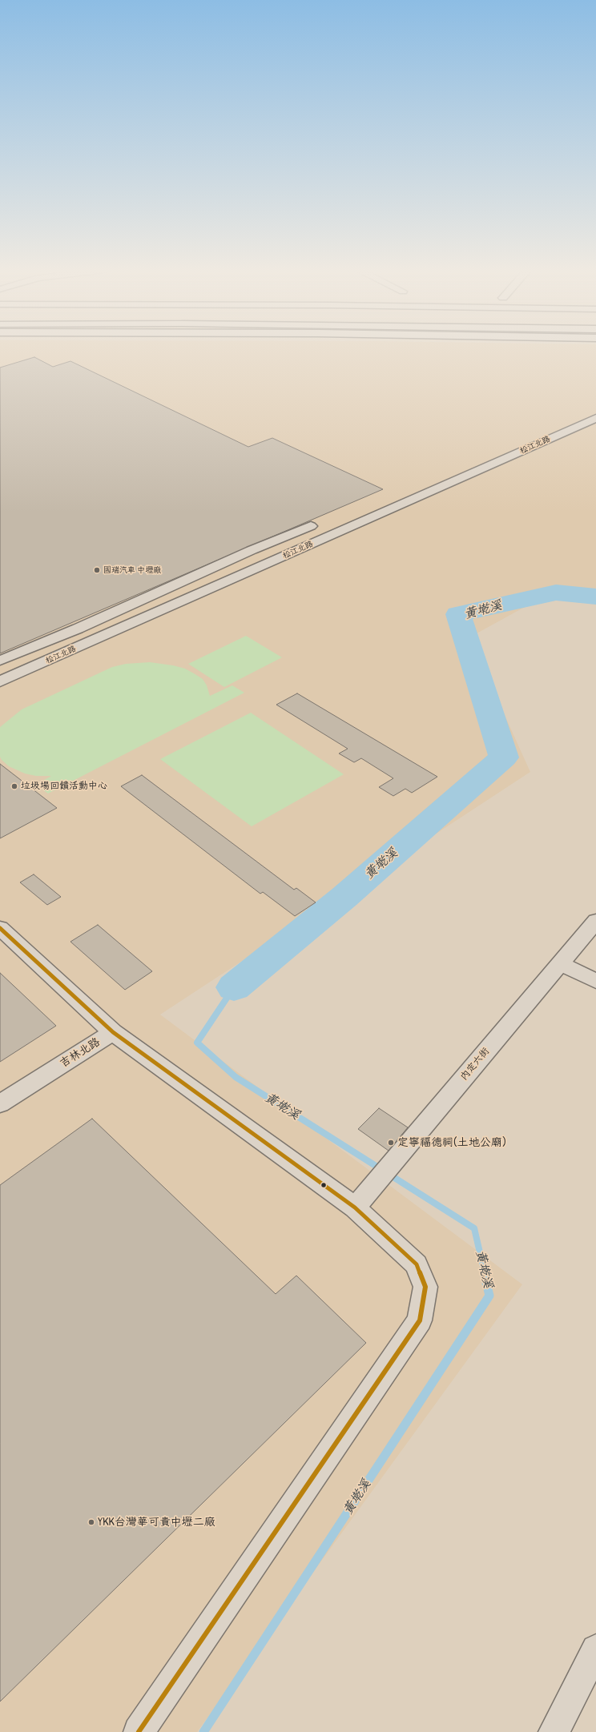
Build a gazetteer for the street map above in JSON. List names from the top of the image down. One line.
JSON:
{"streets":{"main road":["松江北路","吉林北路","內定六街"]},"water":["黃墘溪"],"places":["國瑞汽車 中壢廠","垃圾場回饋活動中心","定寧福德祠(土地公廟)","YKK台灣華可貴中壢二廠"]}
